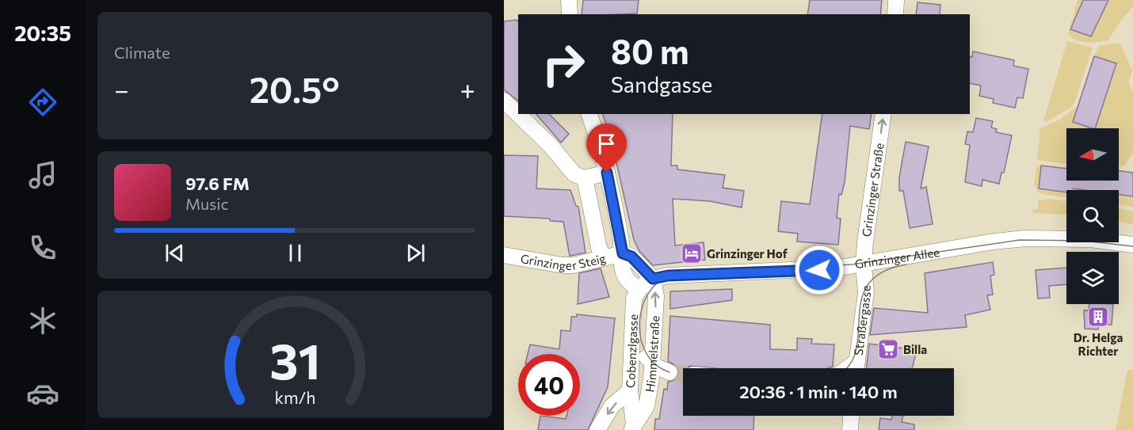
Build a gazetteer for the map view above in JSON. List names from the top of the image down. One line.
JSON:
{"streets":{"street":["Grinzinger Straße","Grinzinger Steig","Grinzinger Allee","Straßergasse","Cobenzlgasse","Himmelstraße"]},"crossings":[["Grinzinger Straße","Grinzinger Allee"],["Grinzinger Straße","Straßergasse"],["Grinzinger Allee","Straßergasse"],["Grinzinger Allee","Cobenzlgasse"],["Grinzinger Allee","Himmelstraße"],["Cobenzlgasse","Himmelstraße"]],"one_way":["Grinzinger Straße","Himmelstraße"],"places":{"hotel":["Grinzinger Hof"],"building":["Dr. Helga Richter"],"supermarket":["Billa"]},"north":"left","page":{"tabs":"20:35","tile":"Climate","turn":["80 m","Sandgasse"],"heat":["−","20.5°","+"],"song":["97.6 FM","Music"],"limit":"40","trip":"20:36 · 1 min · 140 m","gauge":["31","km/h"]}}
